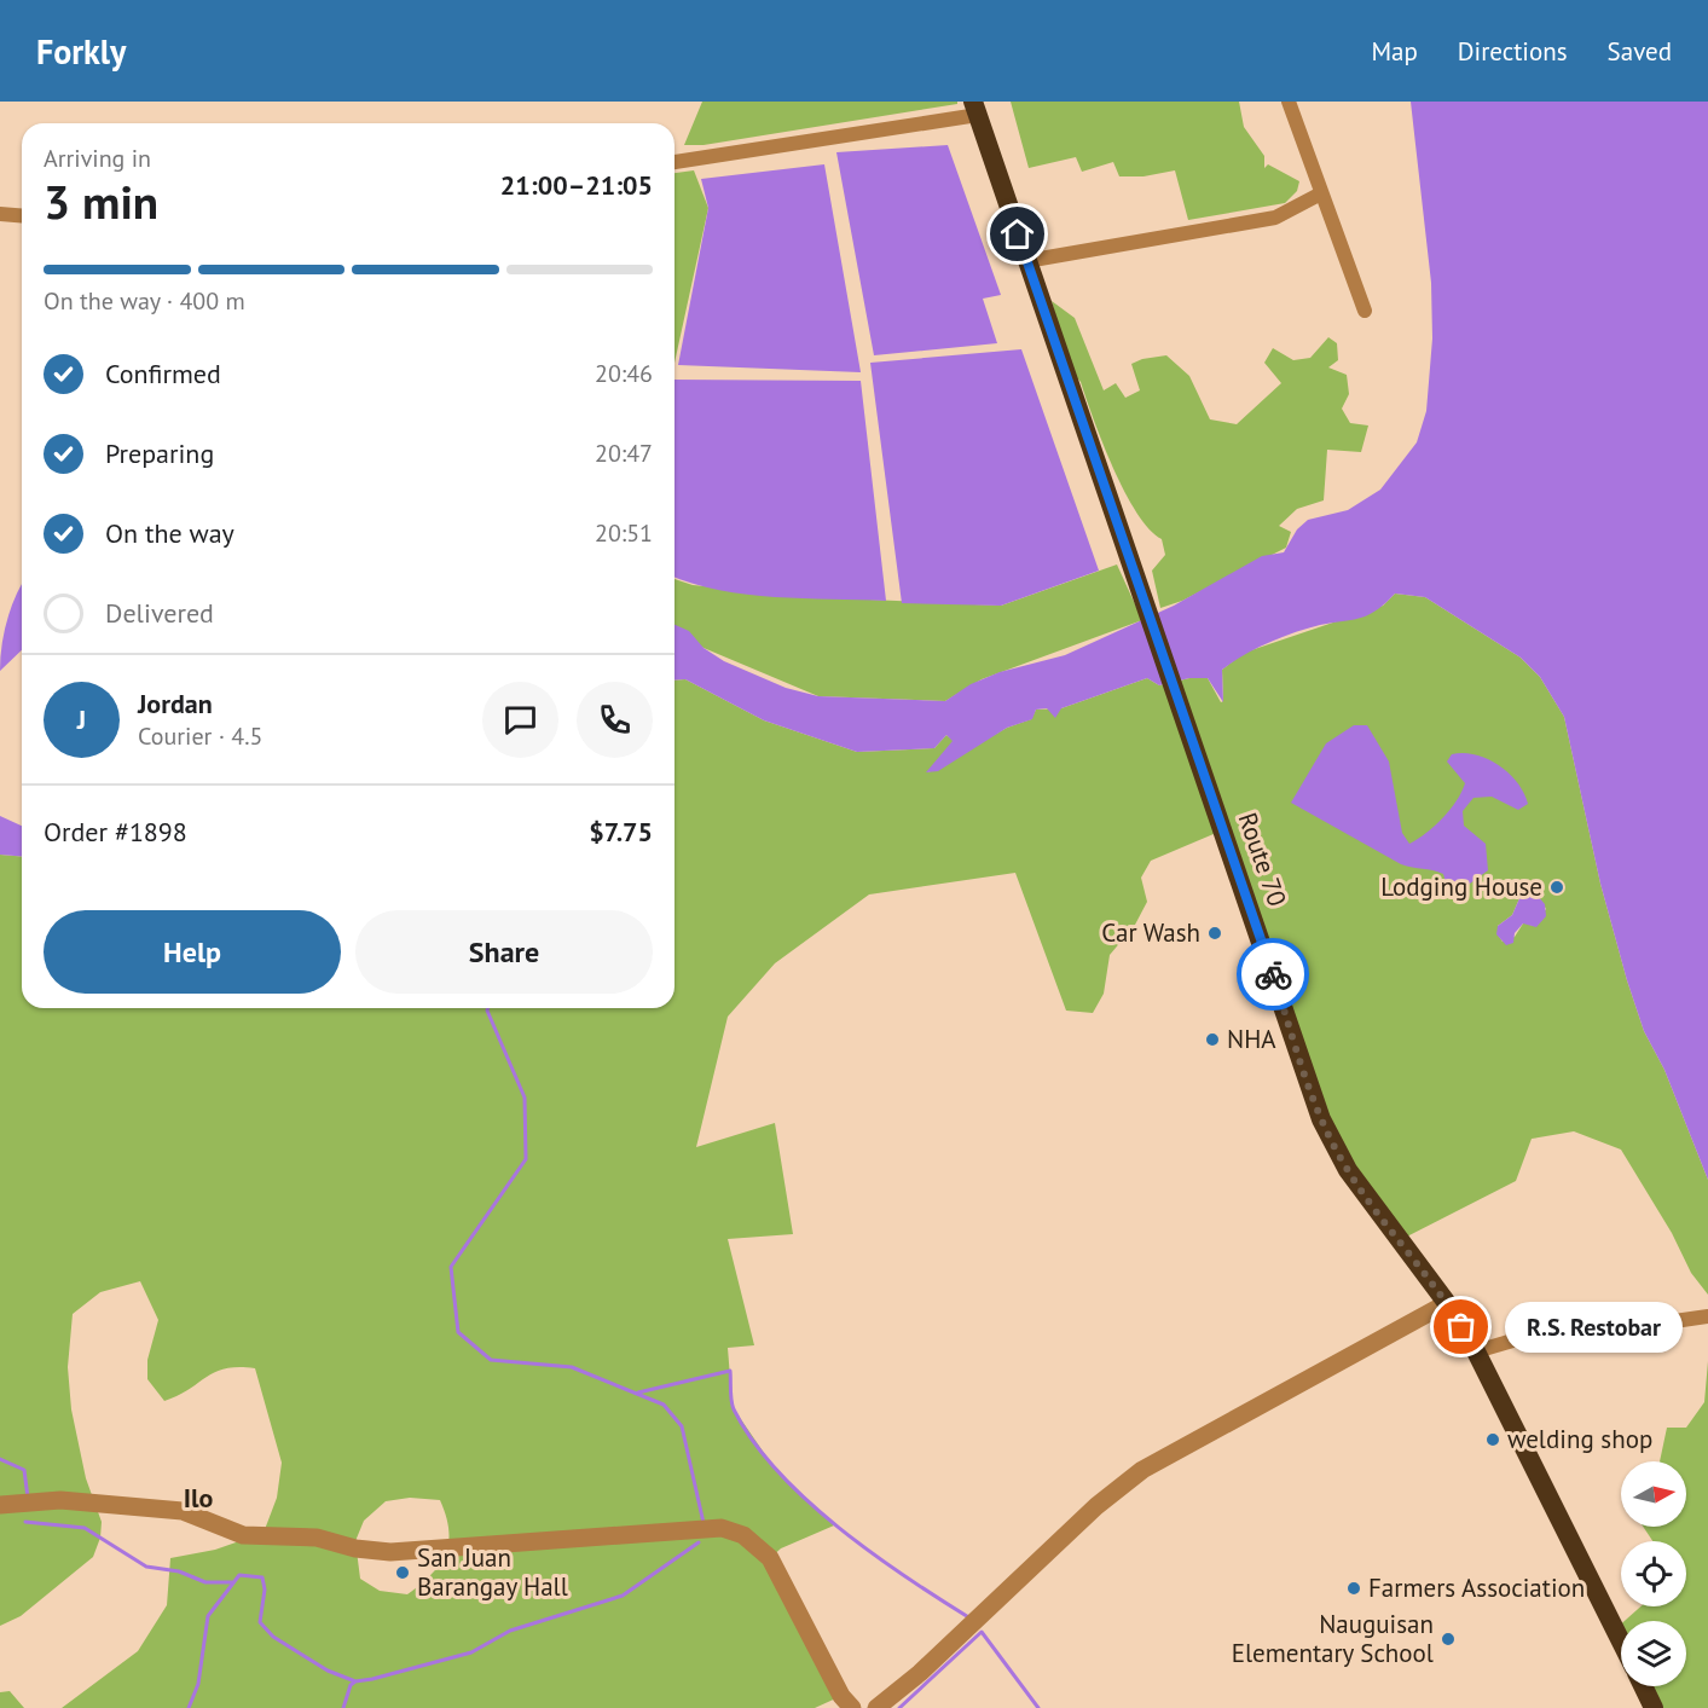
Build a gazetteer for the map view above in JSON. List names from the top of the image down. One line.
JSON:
{"streets":{"highway":["Route 70"]},"districts":["Ilo"],"places":["Lodging House","Car Wash","NHA","R.S. Restobar","welding shop","San Juan Barangay Hall","Farmers Association","Nauguisan Elementary School"],"north":"right","page":{"header":"Forkly","nav":["Map","Directions","Saved"],"heading":["3 min","Arriving in","21:00–21:05"],"panel":["Jordan","Courier · 4.5","Order #1898","$7.75"],"bar":"On the way · 400 m","list":[["Confirmed","20:46"],["Preparing","20:47"],["On the way","20:51"],"Delivered"],"round":"J","buttons":["Help","Share"],"bubble":"R.S. Restobar"}}
